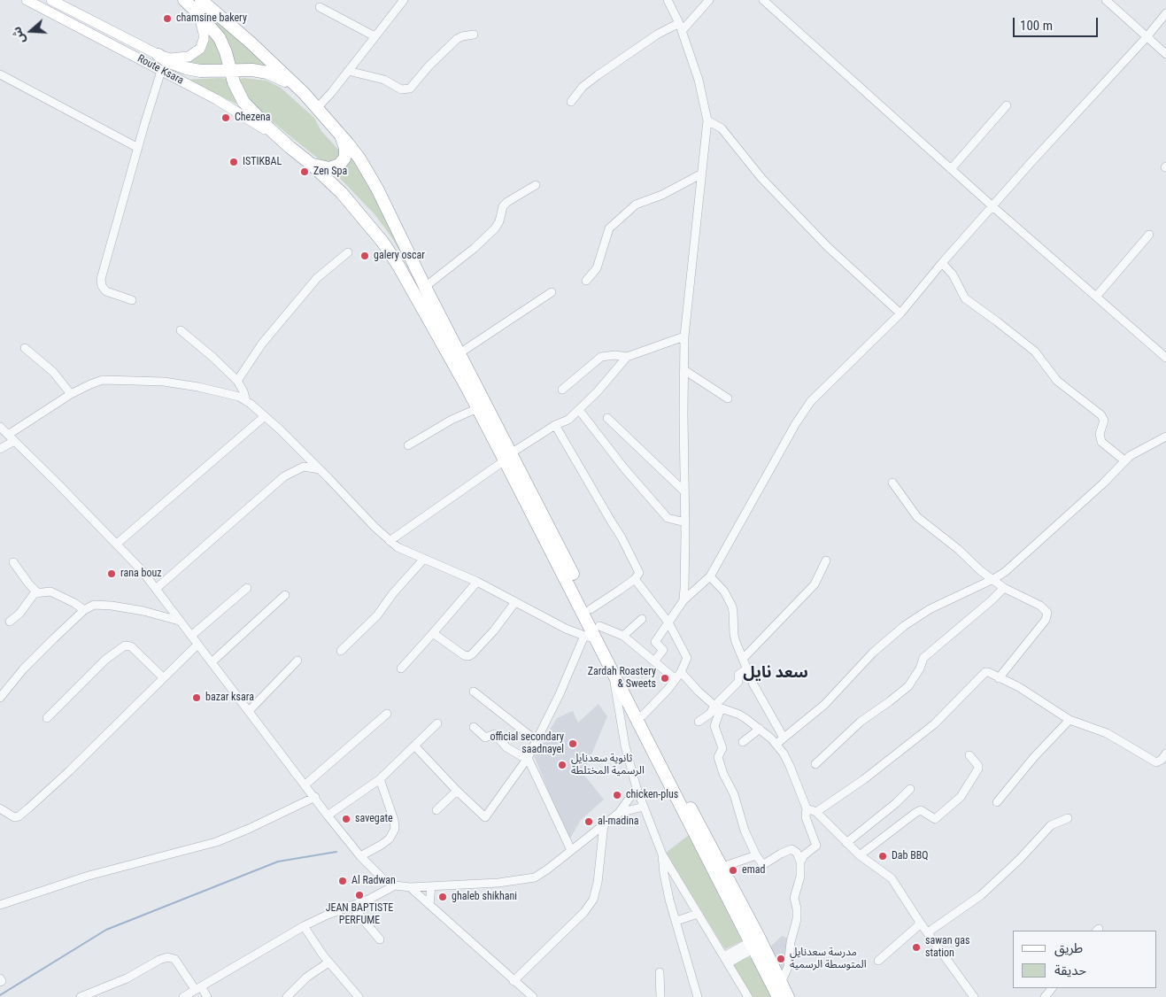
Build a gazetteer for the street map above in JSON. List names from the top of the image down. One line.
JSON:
{"streets":{"main road":["Route Ksara"]},"districts":["سعد نايل"],"places":["chamsine bakery","Chezena","ISTIKBAL","Zen Spa","galery oscar","rana bouz","Zardah Roastery & Sweets","bazar ksara","official secondary saadnayel","ثانوية سعدنايل الرسمية المختلطة","chicken-plus","savegate","al-madina","Dab BBQ","emad","Al Radwan","JEAN BAPTISTE PERFUME","ghaleb shikhani","sawan gas station","مدرسة سعدنايل المتوسطة الرسمية"],"legend":["طريق","حديقة"],"scale_bar":"100 m","north":"left"}
